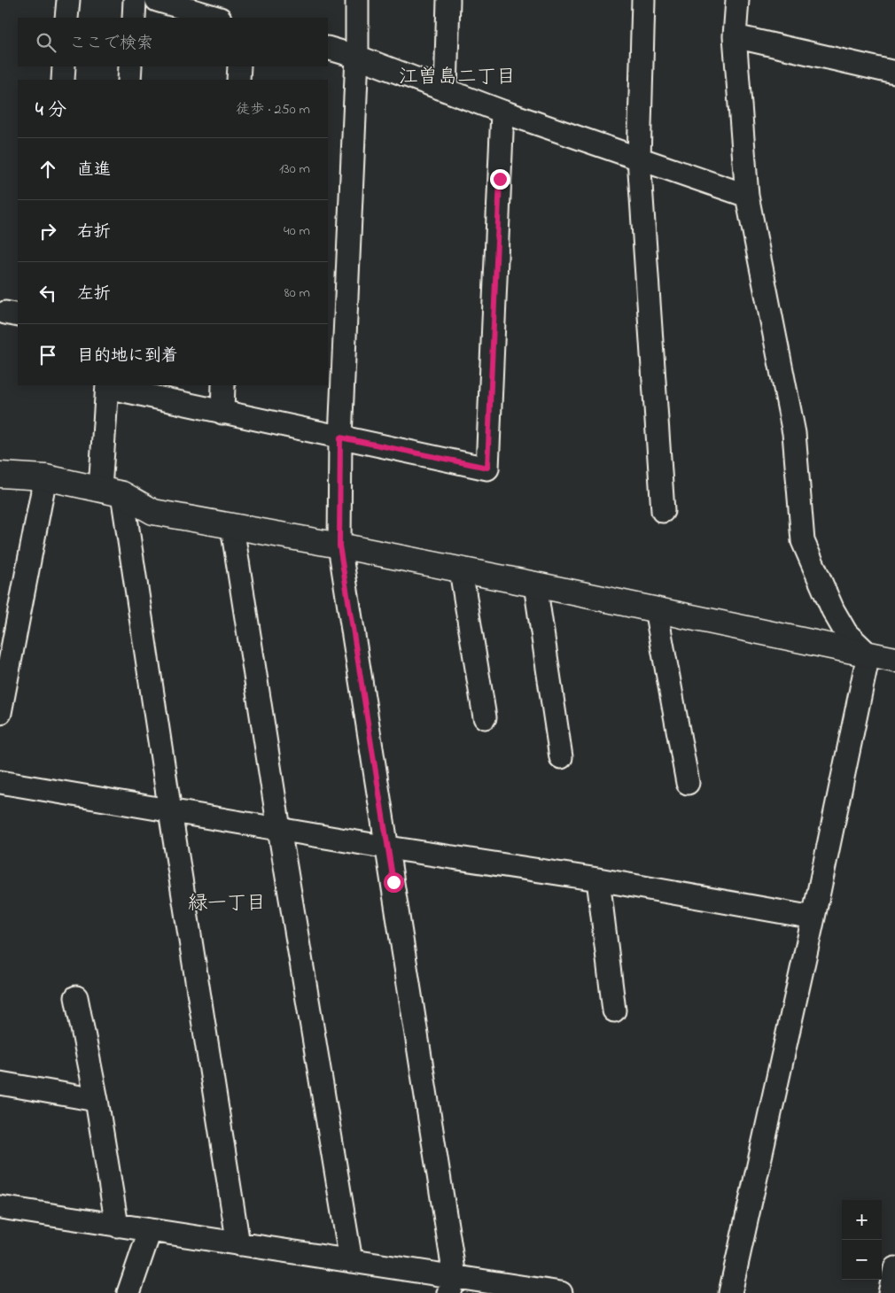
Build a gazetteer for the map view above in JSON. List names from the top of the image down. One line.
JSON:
{"districts":["江曽島二丁目","緑一丁目"],"page":{"search":"ここで検索","heading":["4 分","徒歩 · 250 m"],"list":[["直進","130 m"],["右折","40 m"],["左折","80 m"],"目的地に到着"],"map_buttons":["+","−"]}}
